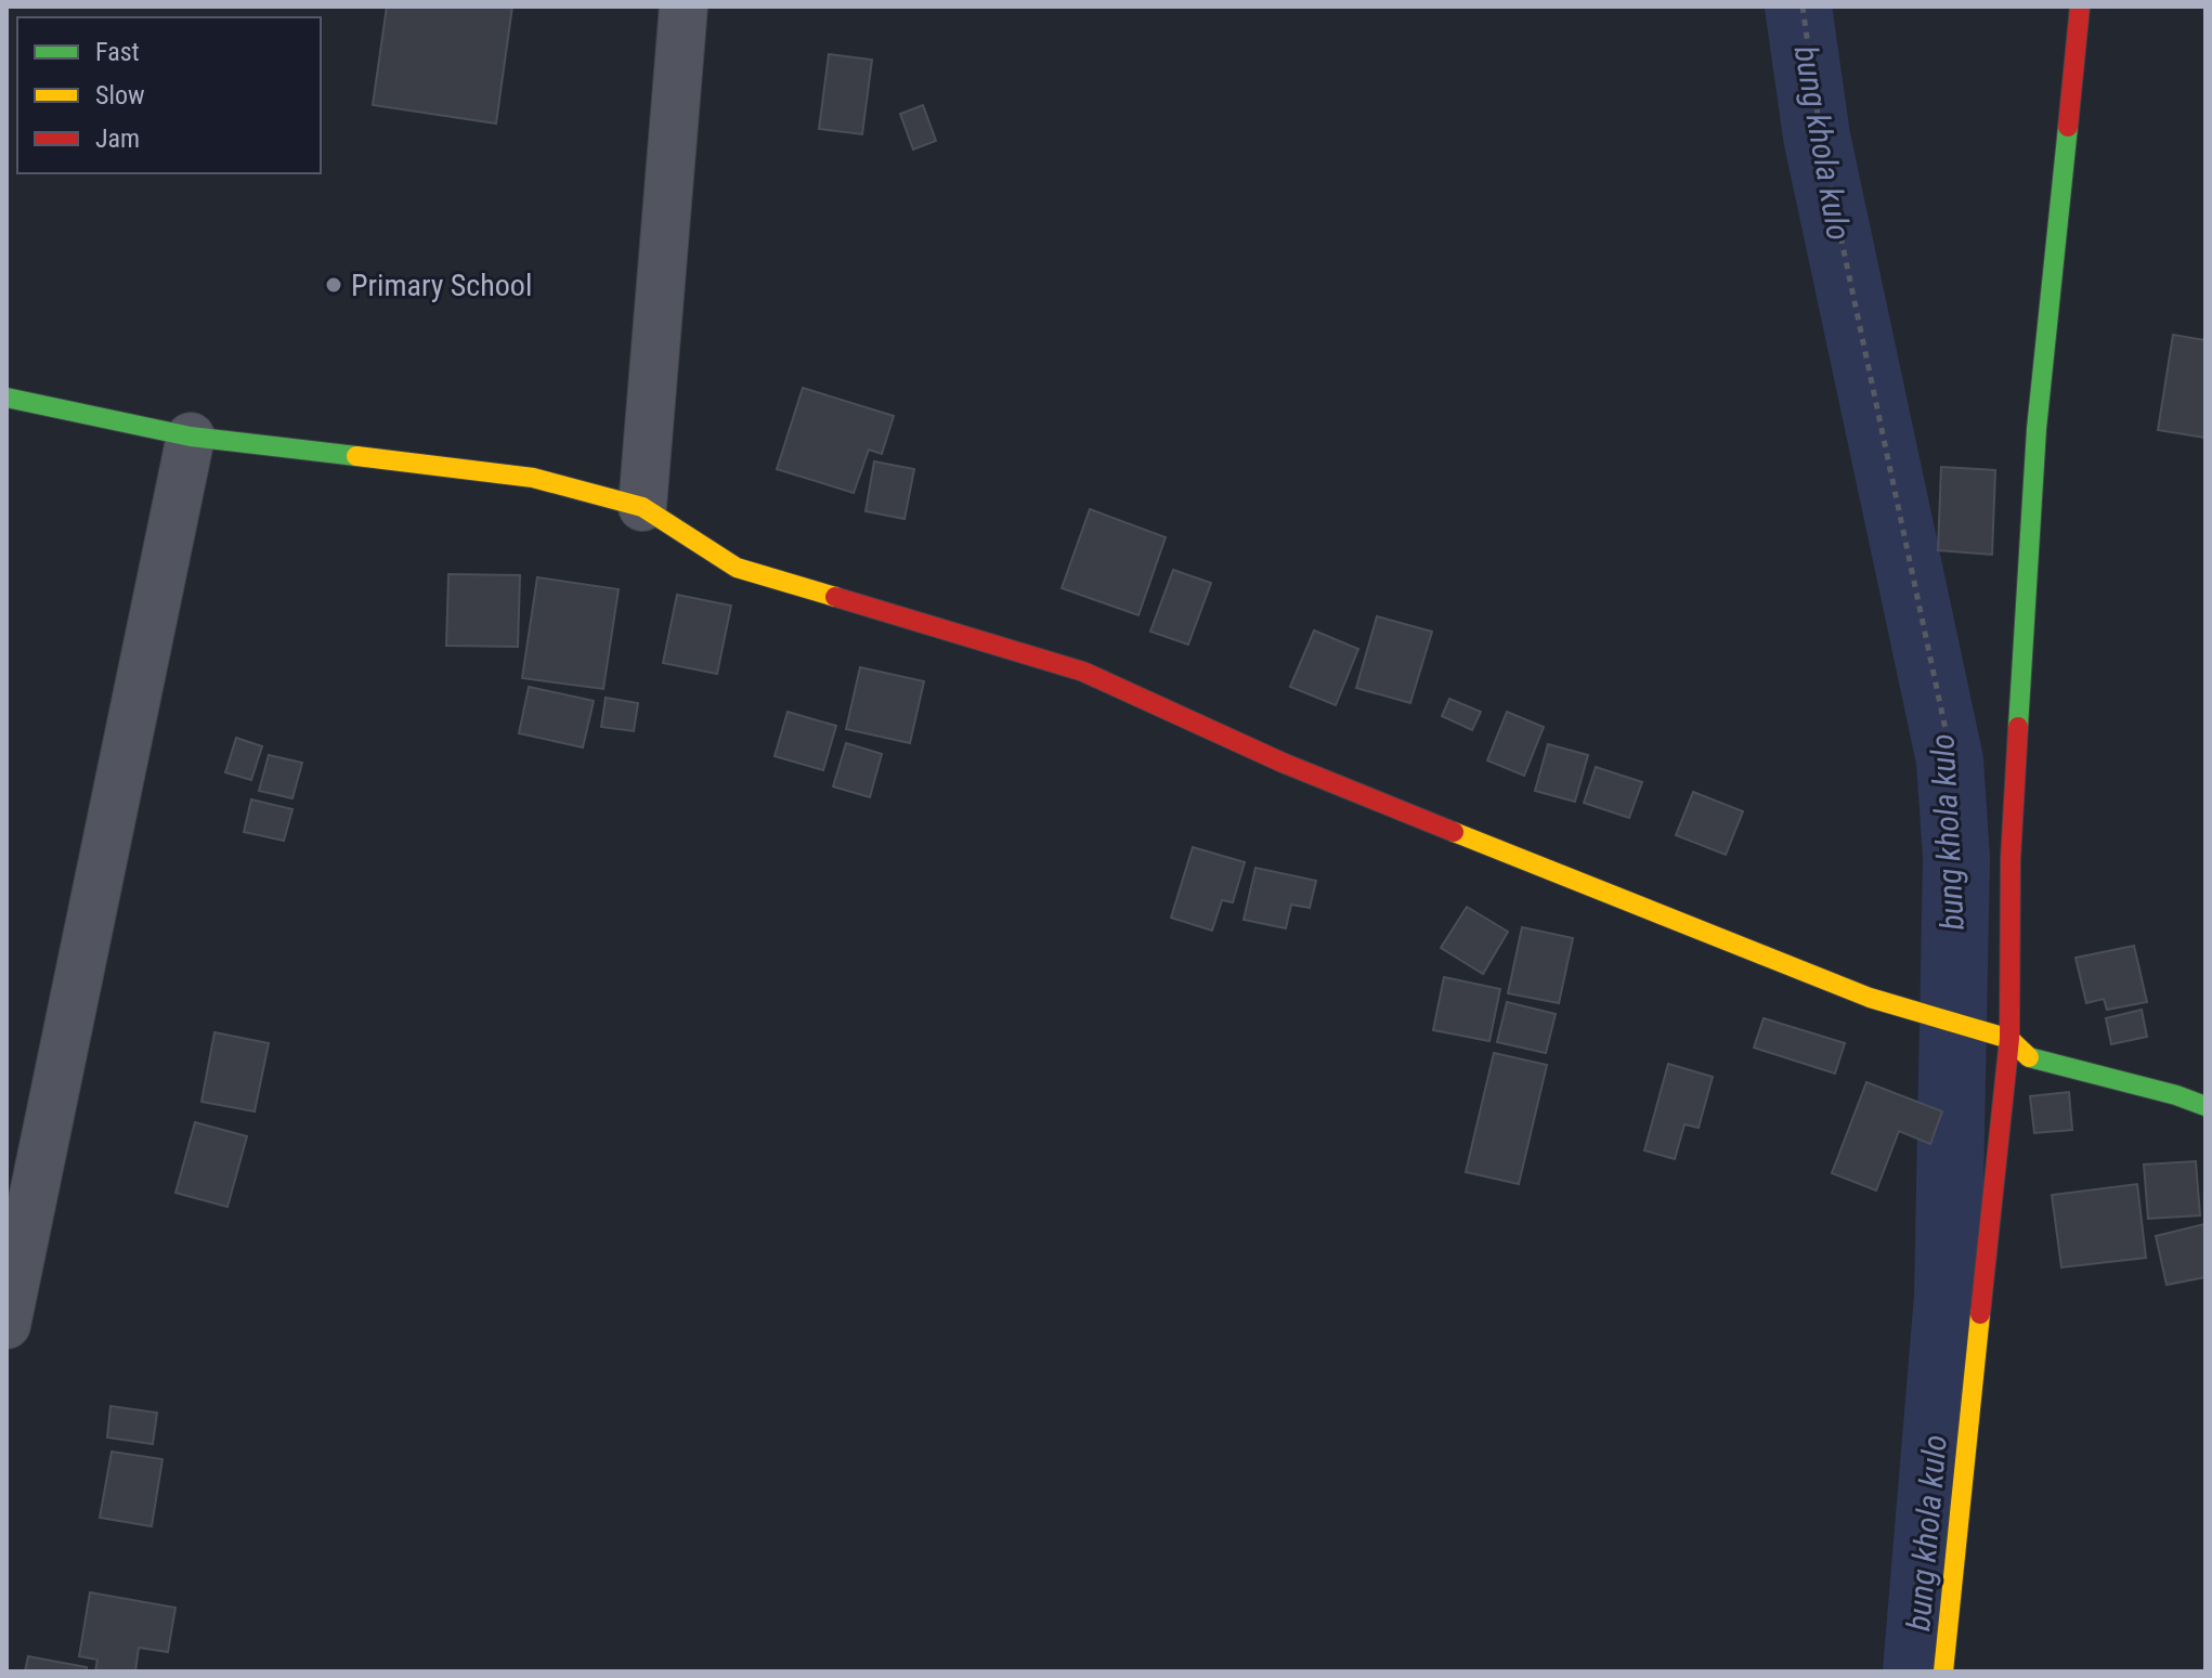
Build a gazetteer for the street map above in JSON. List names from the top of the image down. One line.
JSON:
{"water":["bung khola kulo"],"places":["Primary School"],"legend":["Fast","Slow","Jam"]}
